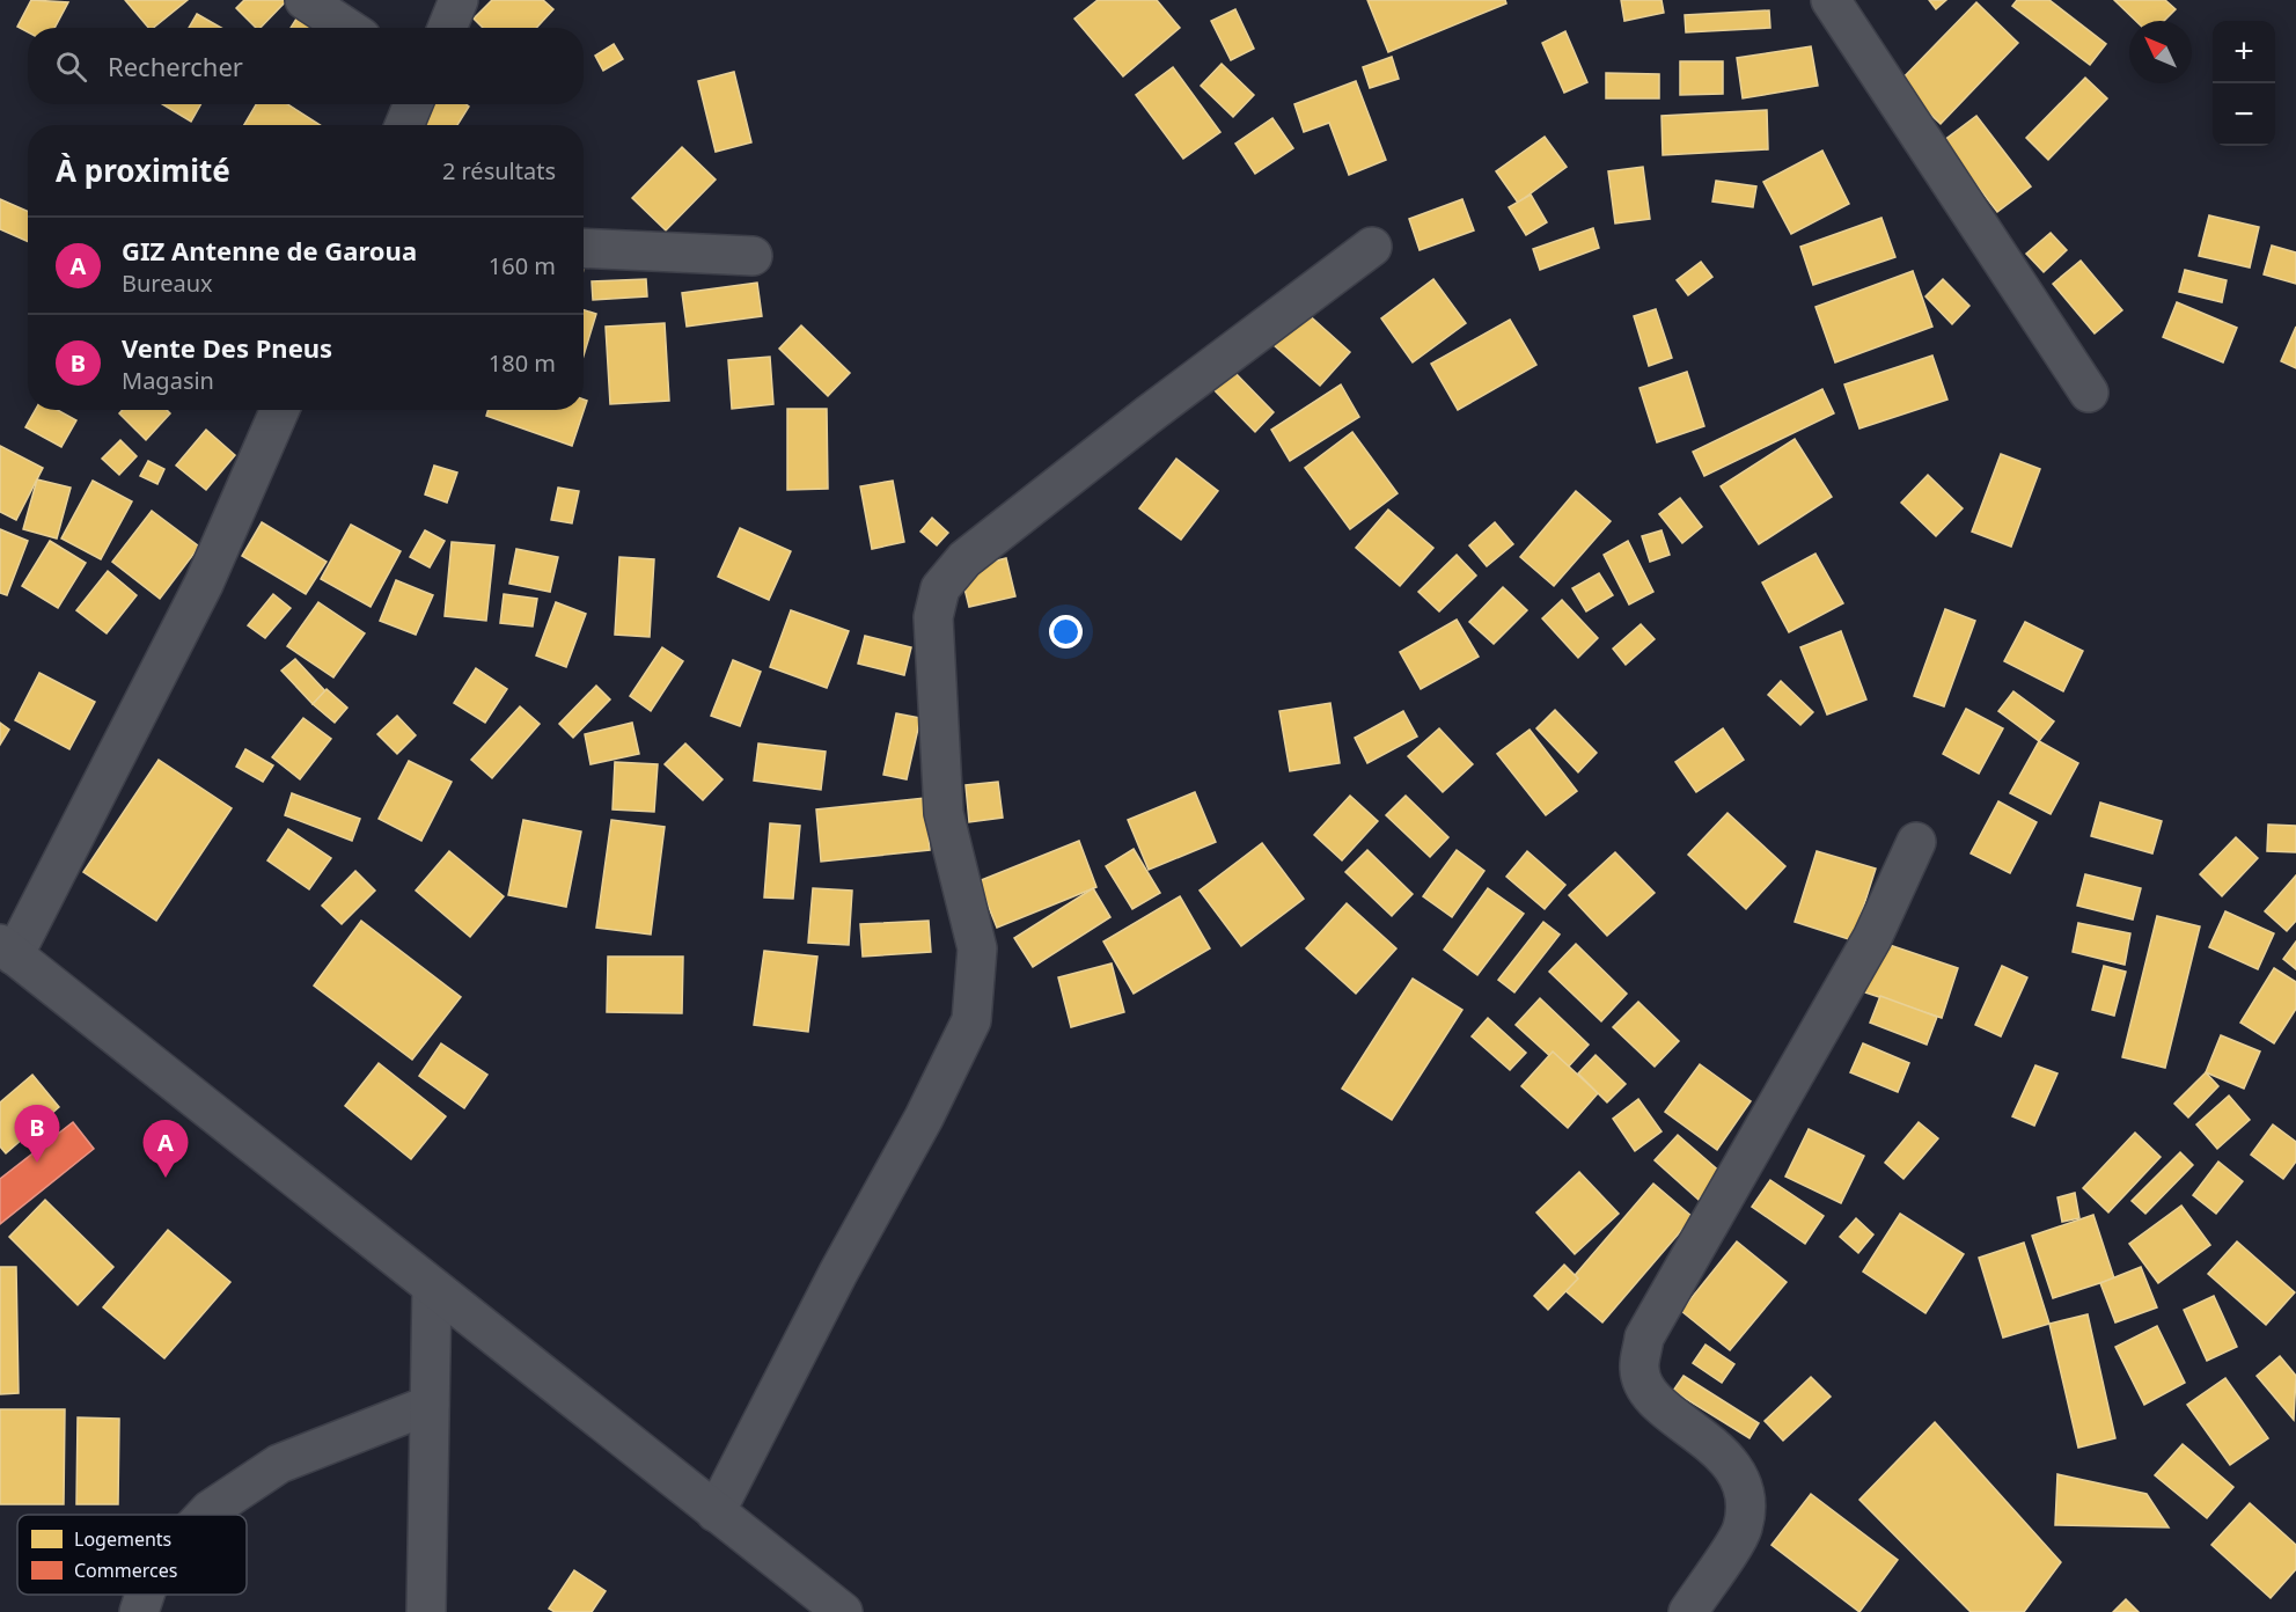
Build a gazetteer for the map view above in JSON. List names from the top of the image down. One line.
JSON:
{"legend":["Logements","Commerces"],"north":"top left","page":{"map_buttons":["+","−"],"search":"Rechercher","heading":["À proximité","2 résultats"],"list":[{"mark":"A","name":"GIZ Antenne de Garoua","note":"Bureaux","value":"160 m"},{"mark":"B","name":"Vente Des Pneus","note":"Magasin","value":"180 m"}],"pins":["B","A"]}}
